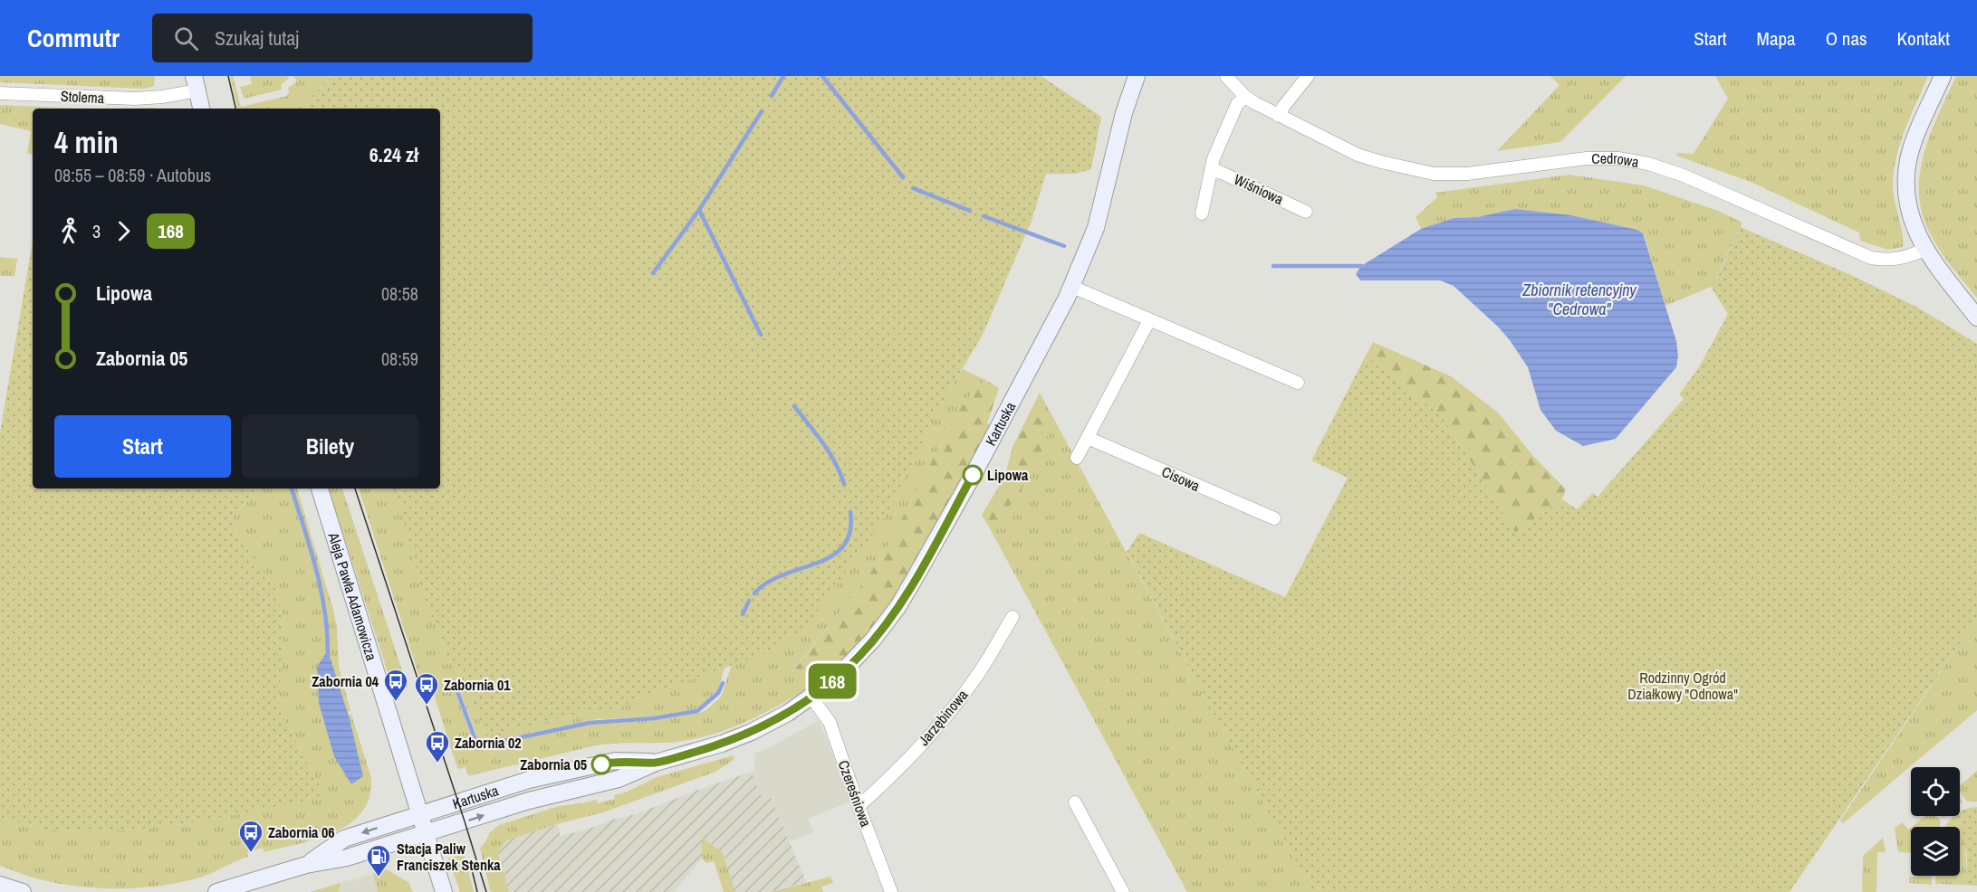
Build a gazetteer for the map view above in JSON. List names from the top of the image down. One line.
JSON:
{"streets":{"street":["Stolema","Cedrowa","Wiśniowa","Kartuska","Cisowa","Aleja Pawła Adamowicza","Jarzębinowa","Czereśniowa"]},"crossings":[["Kartuska","Aleja Pawła Adamowicza"],["Kartuska","Czereśniowa"],["Jarzębinowa","Czereśniowa"]],"water":["Zbiornik retencyjny \"Cedrowa\""],"parks":["Rodzinny Ogród Działkowy \"Odnowa\""],"places":{"other":["Lipowa","Zabornia 05"],"bus stop":["Zabornia 04","Zabornia 01","Zabornia 02","Zabornia 06"],"fuel station":["Stacja Paliw Franciszek Stenka"]},"lines":["bus line 168"],"page":{"header":"Commutr","search":"Szukaj tutaj","nav":["Start","Mapa","O nas","Kontakt"],"on_map":"168","heading":["4 min","08:55 – 08:59 · Autobus","6.24 zł"],"legs":["3","168"],"list":[{"name":"Lipowa","value":"08:58"},{"name":"Zabornia 05","value":"08:59"}],"buttons":["Start","Bilety"]}}
